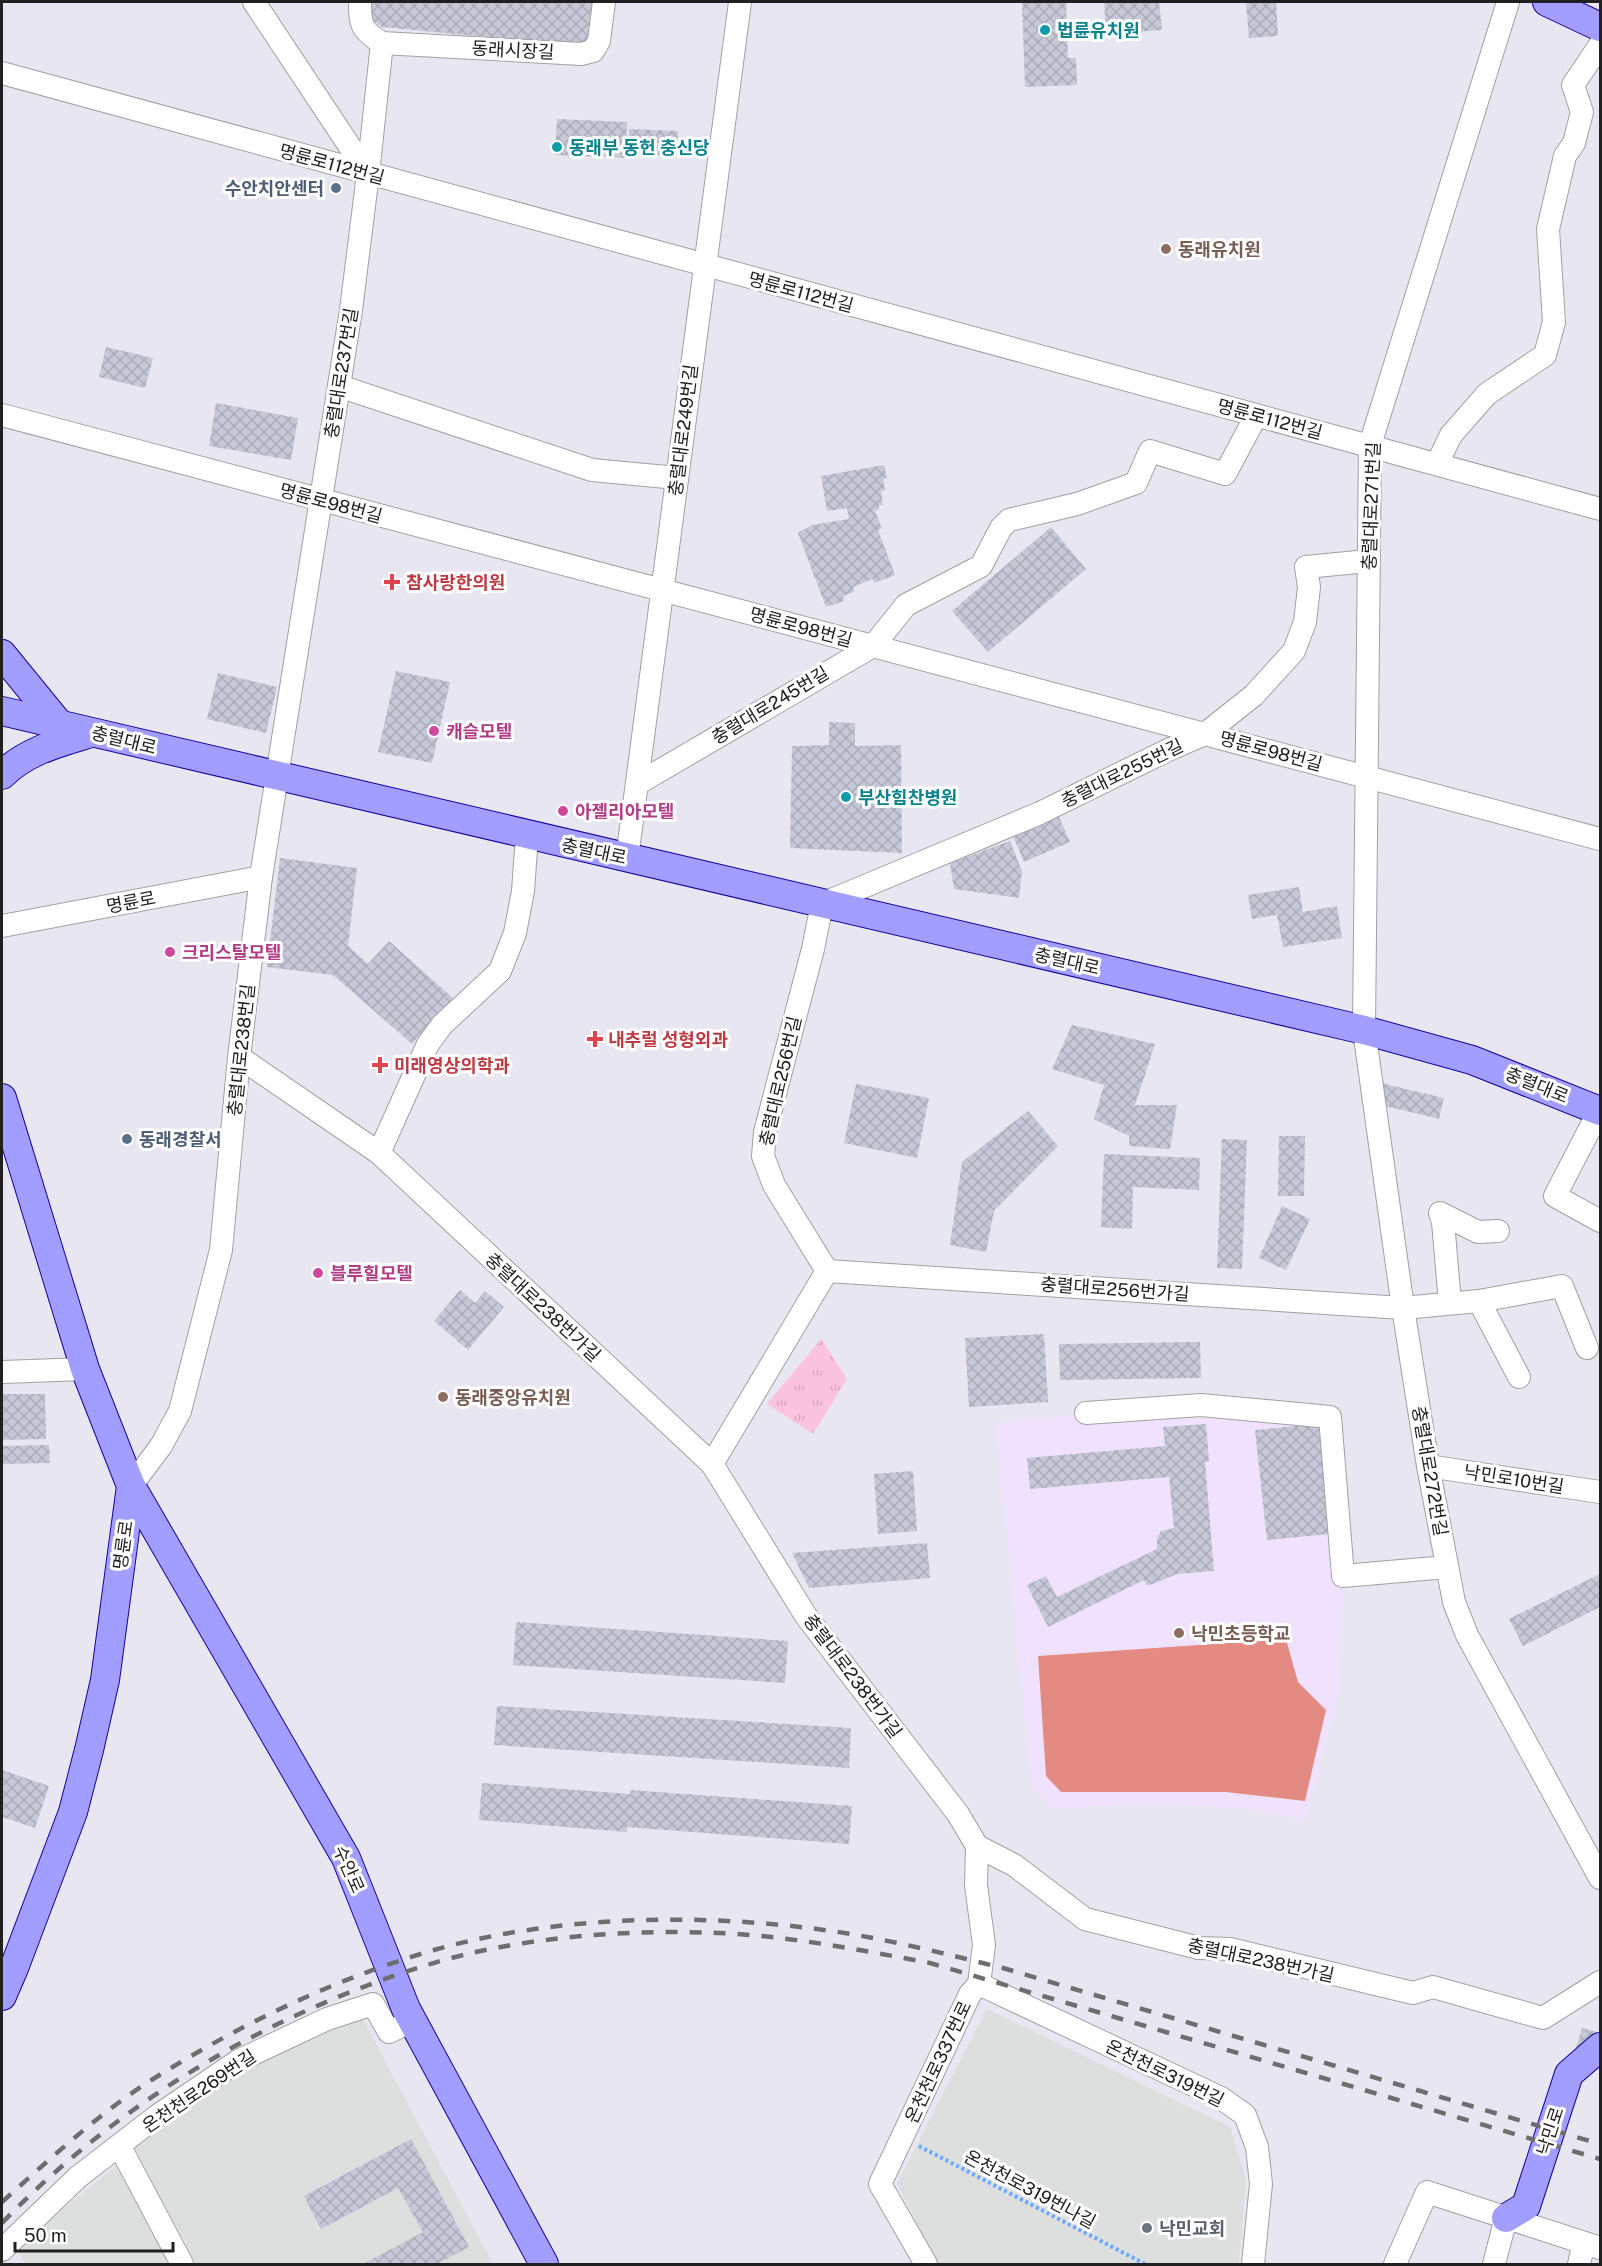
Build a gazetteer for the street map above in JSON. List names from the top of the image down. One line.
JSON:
{"streets":{"main road":["충렬대로","명륜로","수안로","낙민로"],"street":["동래시장길","명륜로112번길","충렬대로237번길","충렬대로249번길","명륜로98번길","충렬대로271번길","충렬대로245번길","충렬대로255번길","충렬대로238번길","충렬대로256번길","충렬대로256번가길","충렬대로238번가길","충렬대로272번길","낙민로10번길","온천천로337번로","온천천로319번길","온천천로269번길"],"path":["온천천로319번나길"]},"crossings":[["명륜로112번길","충렬대로237번길"],["명륜로112번길","충렬대로249번길"],["명륜로112번길","충렬대로271번길"],["명륜로112번길","충렬대로245번길"],["충렬대로237번길","명륜로98번길"],["충렬대로237번길","충렬대로"],["충렬대로237번길","충렬대로238번길"],["충렬대로249번길","명륜로98번길"],["충렬대로249번길","충렬대로245번길"],["충렬대로249번길","충렬대로"],["명륜로98번길","충렬대로271번길"],["명륜로98번길","충렬대로245번길"],["명륜로98번길","충렬대로255번길"],["충렬대로271번길","충렬대로"],["충렬대로271번길","충렬대로255번길"],["충렬대로271번길","충렬대로272번길"],["충렬대로","충렬대로255번길"],["충렬대로","충렬대로238번길"],["충렬대로","충렬대로256번길"],["충렬대로","충렬대로272번길"],["충렬대로255번길","충렬대로256번길"],["명륜로","충렬대로238번길"],["명륜로","수안로"],["충렬대로238번길","충렬대로238번가길"],["충렬대로238번길","수안로"],["충렬대로256번길","충렬대로256번가길"],["충렬대로256번가길","충렬대로272번길"],["충렬대로238번가길","온천천로337번로"],["충렬대로272번길","낙민로10번길"],["수안로","온천천로269번길"],["온천천로337번로","온천천로319번길"],["온천천로337번로","온천천로319번나길"]],"places":{"other":["법륜유치원","동래부 동헌 충신당","수안치안센터","동래유치원","캐슬모텔","부산힘찬병원","아젤리아모텔","크리스탈모텔","동래경찰서","블루힐모텔","동래중앙유치원","낙민초등학교","낙민교회"],"health":["참사랑한의원","내추럴 성형외과","미래영상의학과"]},"scale_bar":"50 m"}
